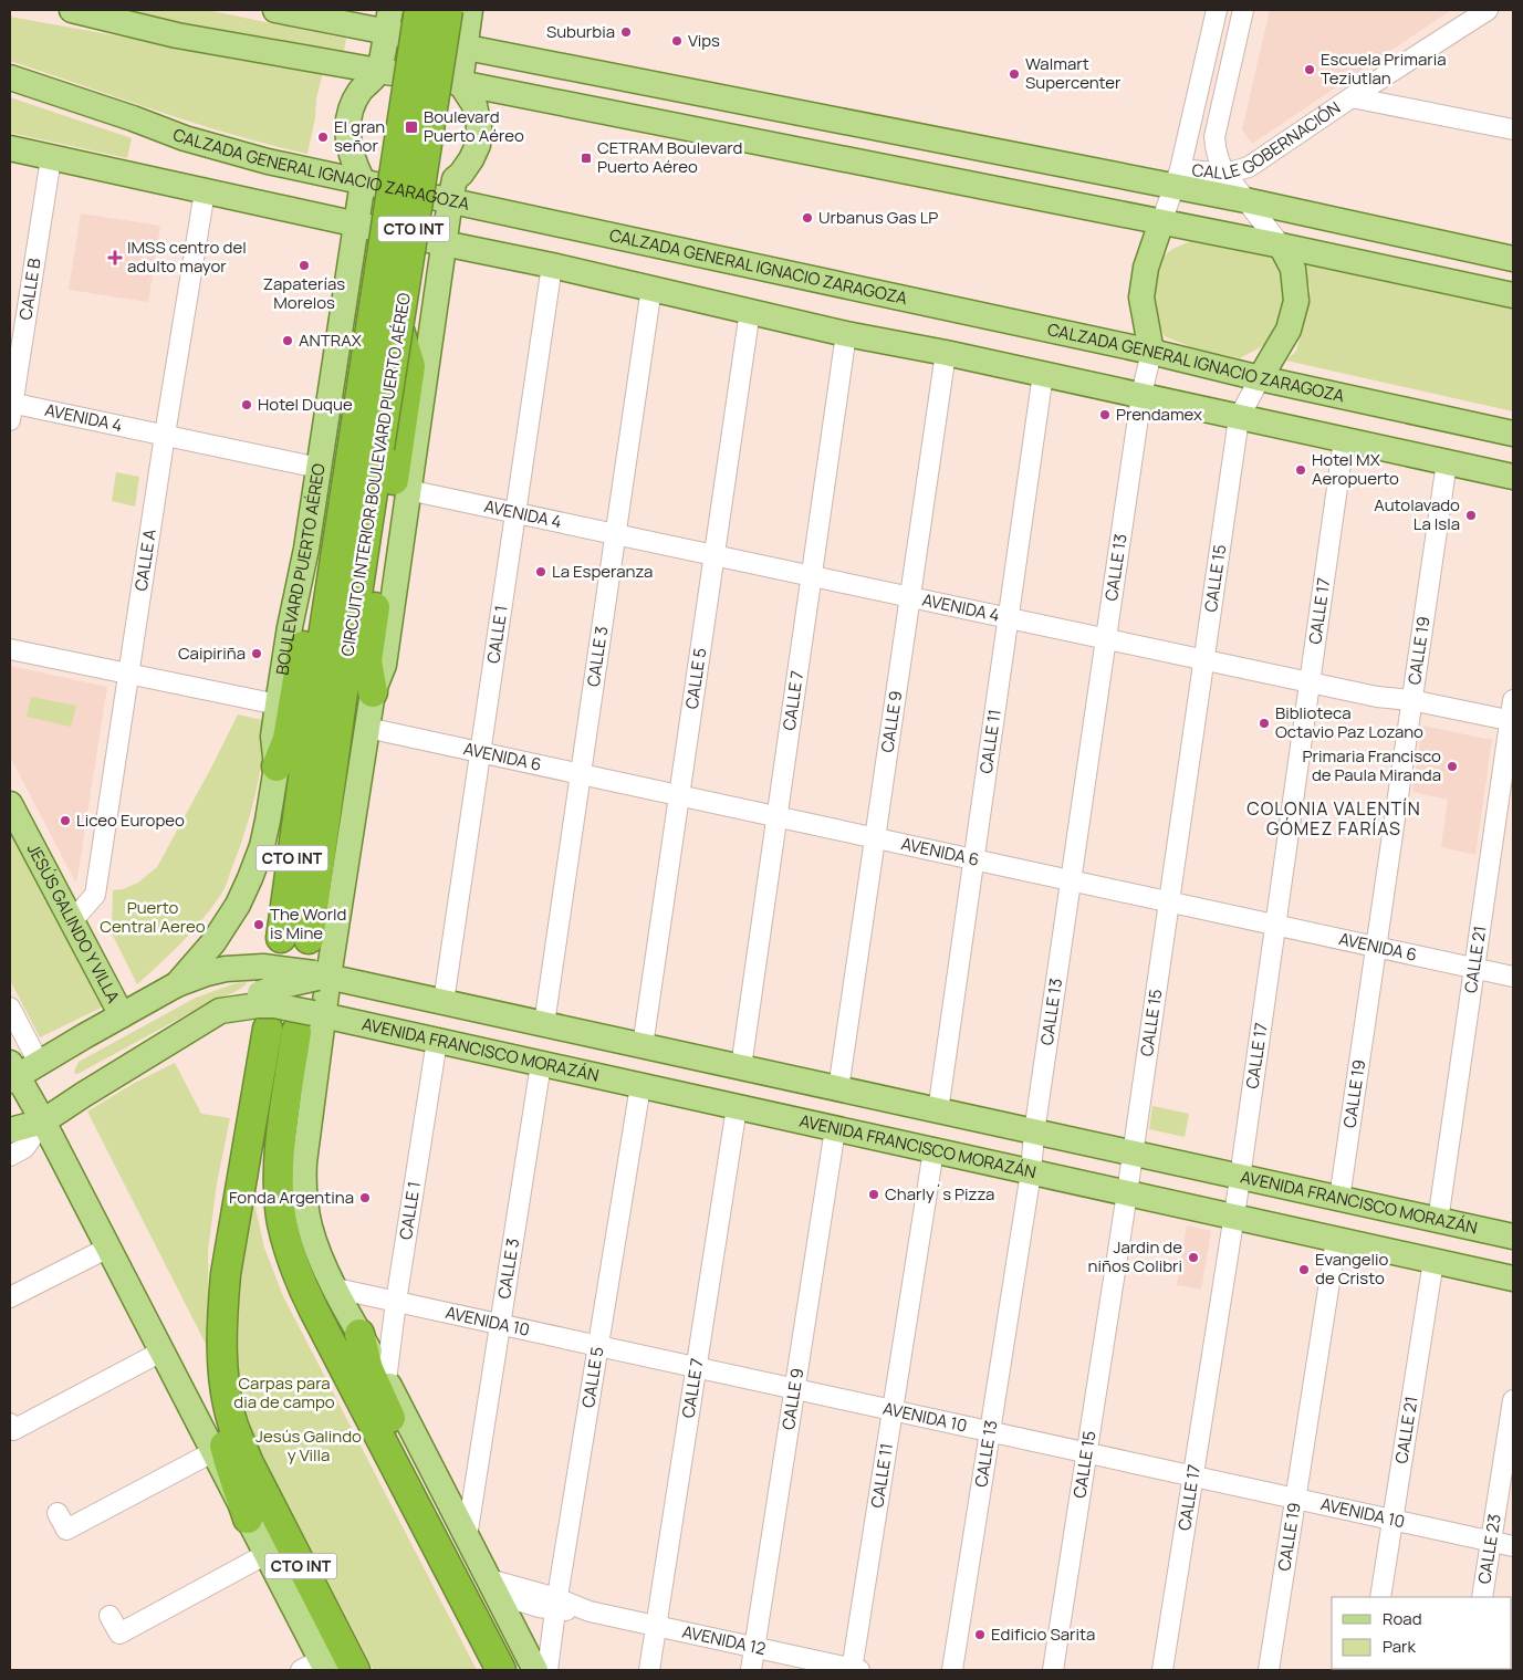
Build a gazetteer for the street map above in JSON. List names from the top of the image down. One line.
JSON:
{"streets":{"highway":["CTO INT","CIRCUITO INTERIOR BOULEVARD PUERTO AÉREO"],"main road":["CALZADA GENERAL IGNACIO ZARAGOZA","BOULEVARD PUERTO AÉREO","JESÚS GALINDO Y VILLA","AVENIDA FRANCISCO MORAZÁN"],"street":["CALLE GOBERNACIÓN","CALLE B","AVENIDA 4","CALLE A","CALLE 13","CALLE 15","CALLE 17","CALLE 1","CALLE 19","CALLE 3","CALLE 5","CALLE 7","CALLE 9","CALLE 11","AVENIDA 6","CALLE 21","AVENIDA 10","CALLE 23","AVENIDA 12"]},"crossings":[["CALZADA GENERAL IGNACIO ZARAGOZA","CTO INT"],["CALZADA GENERAL IGNACIO ZARAGOZA","CALLE 13"],["CALZADA GENERAL IGNACIO ZARAGOZA","BOULEVARD PUERTO AÉREO"],["CALZADA GENERAL IGNACIO ZARAGOZA","CALLE 15"],["CTO INT","AVENIDA 4"],["CTO INT","BOULEVARD PUERTO AÉREO"],["CTO INT","CALLE 1"],["CTO INT","CALLE 3"],["CTO INT","AVENIDA 6"],["CTO INT","AVENIDA FRANCISCO MORAZÁN"],["CTO INT","AVENIDA 10"],["CTO INT","AVENIDA 12"],["CALLE B","AVENIDA 4"],["AVENIDA 4","CALLE A"],["AVENIDA 4","CALLE 13"],["AVENIDA 4","BOULEVARD PUERTO AÉREO"],["AVENIDA 4","CALLE 15"],["AVENIDA 4","CALLE 17"],["AVENIDA 4","CALLE 1"],["AVENIDA 4","CALLE 19"],["AVENIDA 4","CALLE 3"],["AVENIDA 4","CALLE 5"],["AVENIDA 4","CALLE 7"],["AVENIDA 4","CALLE 9"],["AVENIDA 4","CALLE 11"],["AVENIDA 4","CALLE 21"],["CALLE A","JESÚS GALINDO Y VILLA"],["CALLE 13","CALLE 15"],["CALLE 13","AVENIDA 6"],["CALLE 13","AVENIDA FRANCISCO MORAZÁN"],["CALLE 13","AVENIDA 10"],["BOULEVARD PUERTO AÉREO","AVENIDA FRANCISCO MORAZÁN"],["CALLE 15","AVENIDA 6"],["CALLE 15","AVENIDA FRANCISCO MORAZÁN"],["CALLE 15","AVENIDA 10"],["CALLE 17","AVENIDA 6"],["CALLE 17","AVENIDA FRANCISCO MORAZÁN"],["CALLE 17","AVENIDA 10"],["CALLE 1","AVENIDA 6"],["CALLE 1","AVENIDA FRANCISCO MORAZÁN"],["CALLE 1","AVENIDA 10"],["CALLE 19","AVENIDA 6"],["CALLE 19","AVENIDA FRANCISCO MORAZÁN"],["CALLE 19","AVENIDA 10"],["CALLE 3","AVENIDA 6"],["CALLE 3","AVENIDA FRANCISCO MORAZÁN"],["CALLE 3","AVENIDA 10"],["CALLE 5","AVENIDA 6"],["CALLE 5","AVENIDA FRANCISCO MORAZÁN"],["CALLE 5","AVENIDA 10"],["CALLE 5","AVENIDA 12"],["CALLE 7","AVENIDA 6"],["CALLE 7","AVENIDA FRANCISCO MORAZÁN"],["CALLE 7","AVENIDA 10"],["CALLE 7","AVENIDA 12"],["CALLE 9","AVENIDA 6"],["CALLE 9","AVENIDA FRANCISCO MORAZÁN"],["CALLE 9","AVENIDA 10"],["CALLE 9","AVENIDA 12"],["CALLE 11","AVENIDA 6"],["CALLE 11","AVENIDA FRANCISCO MORAZÁN"],["CALLE 11","AVENIDA 10"],["CALLE 11","AVENIDA 12"],["AVENIDA 6","CALLE 21"],["CALLE 21","AVENIDA FRANCISCO MORAZÁN"],["CALLE 21","AVENIDA 10"],["AVENIDA 10","CALLE 23"]],"districts":["COLONIA VALENTÍN GÓMEZ FARÍAS"],"parks":["Puerto Central Aereo","Carpas para dia de campo","Jesús Galindo y Villa"],"places":{"other":["Suburbia","Vips","Escuela Primaria Teziutlan","Walmart Supercenter","El gran señor","Urbanus Gas LP","Zapaterías Morelos","ANTRAX","Hotel Duque","Prendamex","Hotel MX Aeropuerto","Autolavado La Isla","La Esperanza","Caipiriña","Biblioteca Octavio Paz Lozano","Primaria Francisco de Paula Miranda","Liceo Europeo","The World is Mine","Charly´s Pizza","Fonda Argentina","Jardin de niños Colibri","Evangelio de Cristo","Edificio Sarita"],"transit":["Boulevard Puerto Aéreo","CETRAM Boulevard Puerto Aéreo"],"health":["IMSS centro del adulto mayor"]},"legend":["Road","Park"]}
